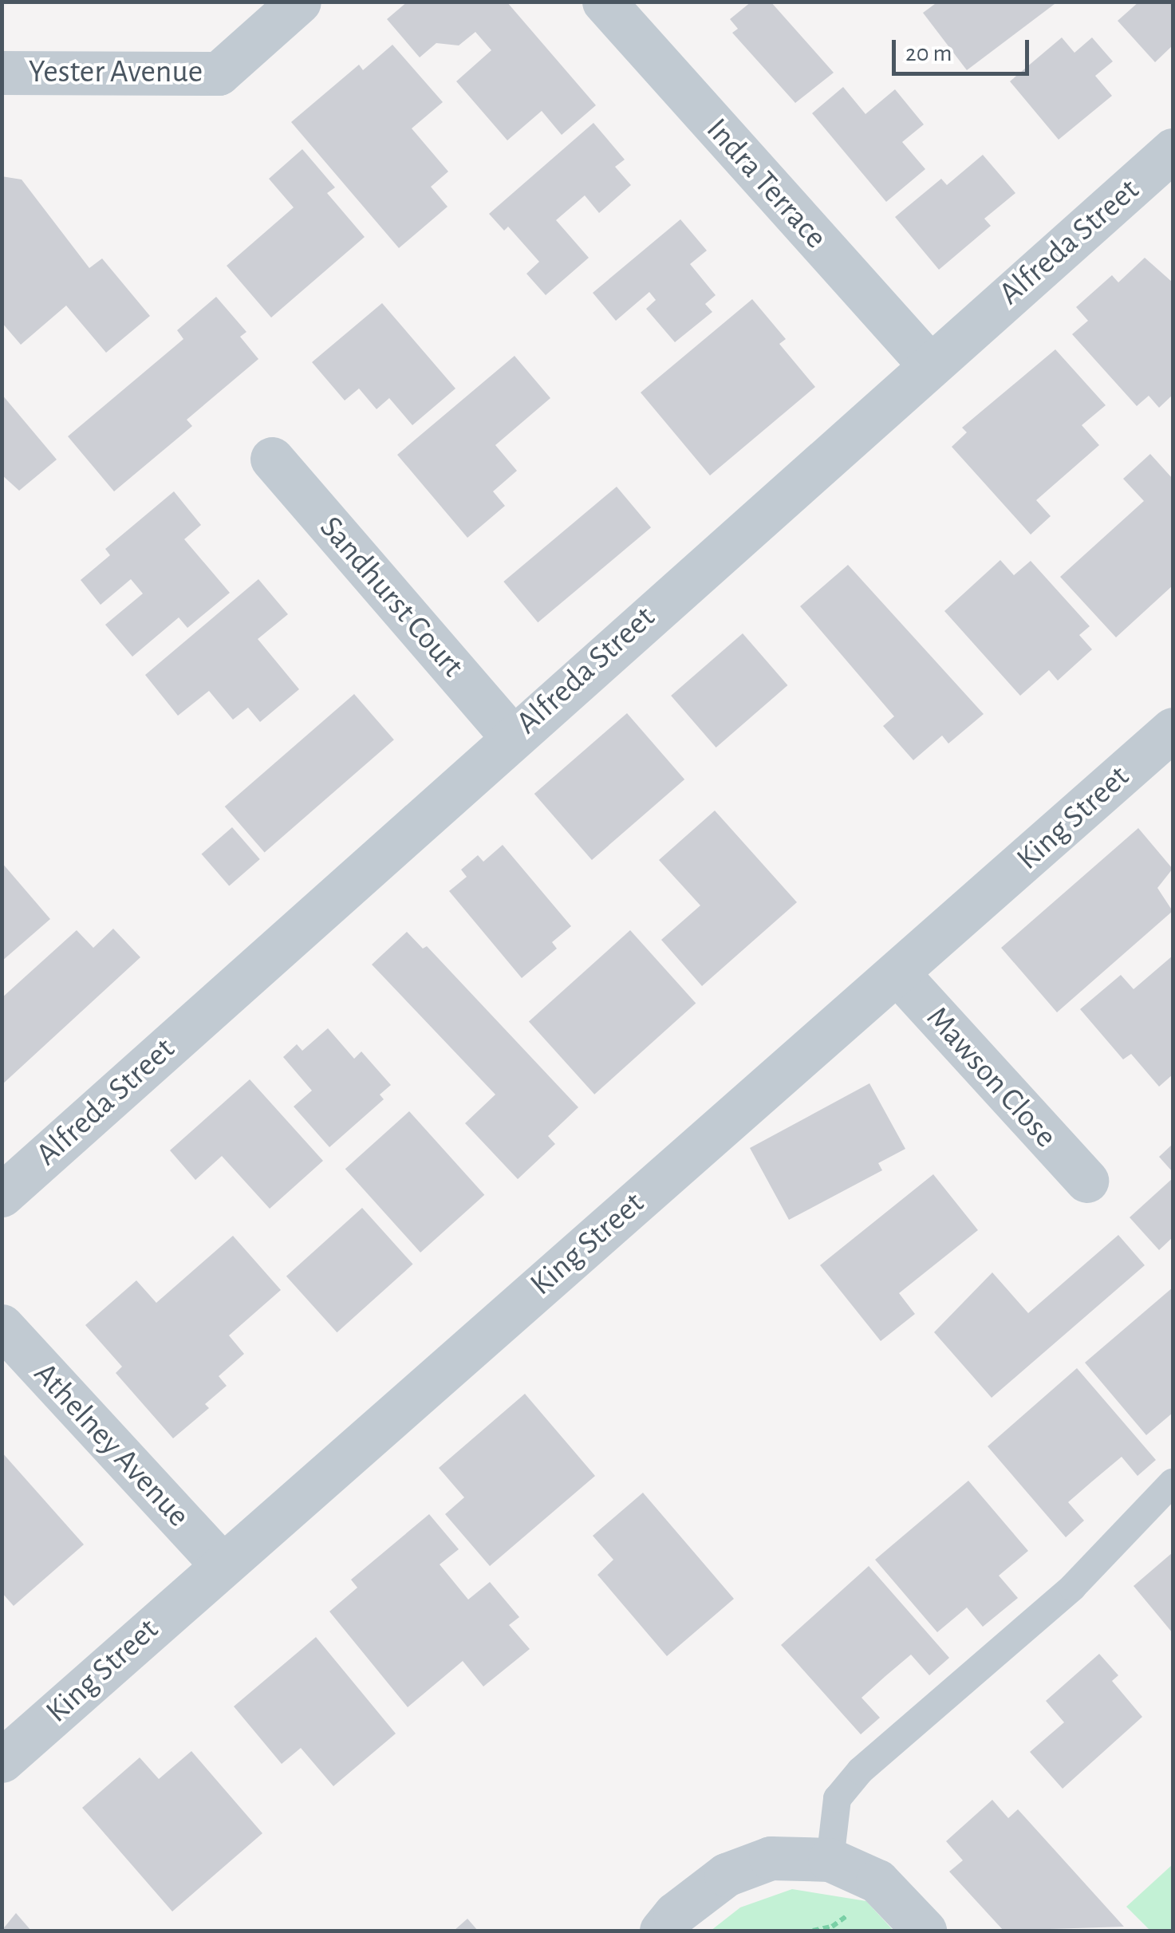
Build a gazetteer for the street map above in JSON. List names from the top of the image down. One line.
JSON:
{"streets":{"street":["Yester Avenue","Indra Terrace","Alfreda Street","Sandhurst Court","King Street","Mawson Close","Athelney Avenue"]},"crossings":[["Indra Terrace","Alfreda Street"],["Alfreda Street","Sandhurst Court"],["King Street","Mawson Close"],["King Street","Athelney Avenue"]],"scale_bar":"20 m"}
